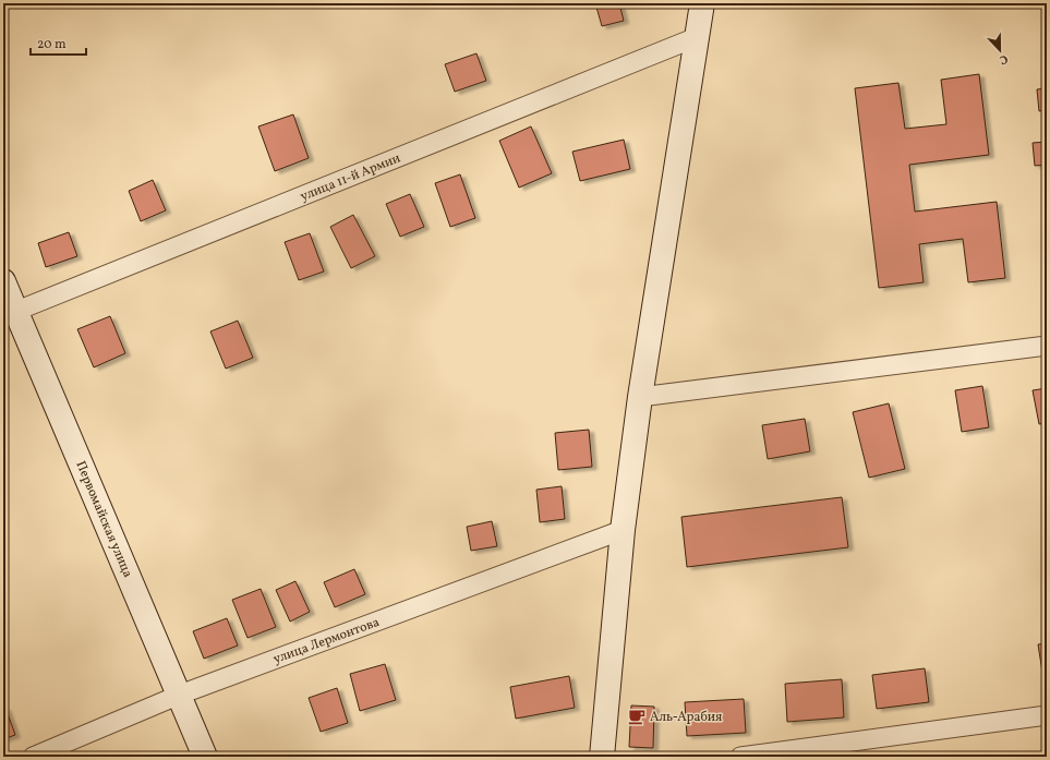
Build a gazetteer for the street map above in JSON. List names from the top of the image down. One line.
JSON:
{"streets":{"main road":["Первомайская улица"],"street":["улица 11-й Армии","улица Лермонтова"]},"crossings":[["улица 11-й Армии","Первомайская улица"],["Первомайская улица","улица Лермонтова"]],"places":{"cafe":["Аль-Арабия"]},"scale_bar":"20 m","north":"bottom"}
